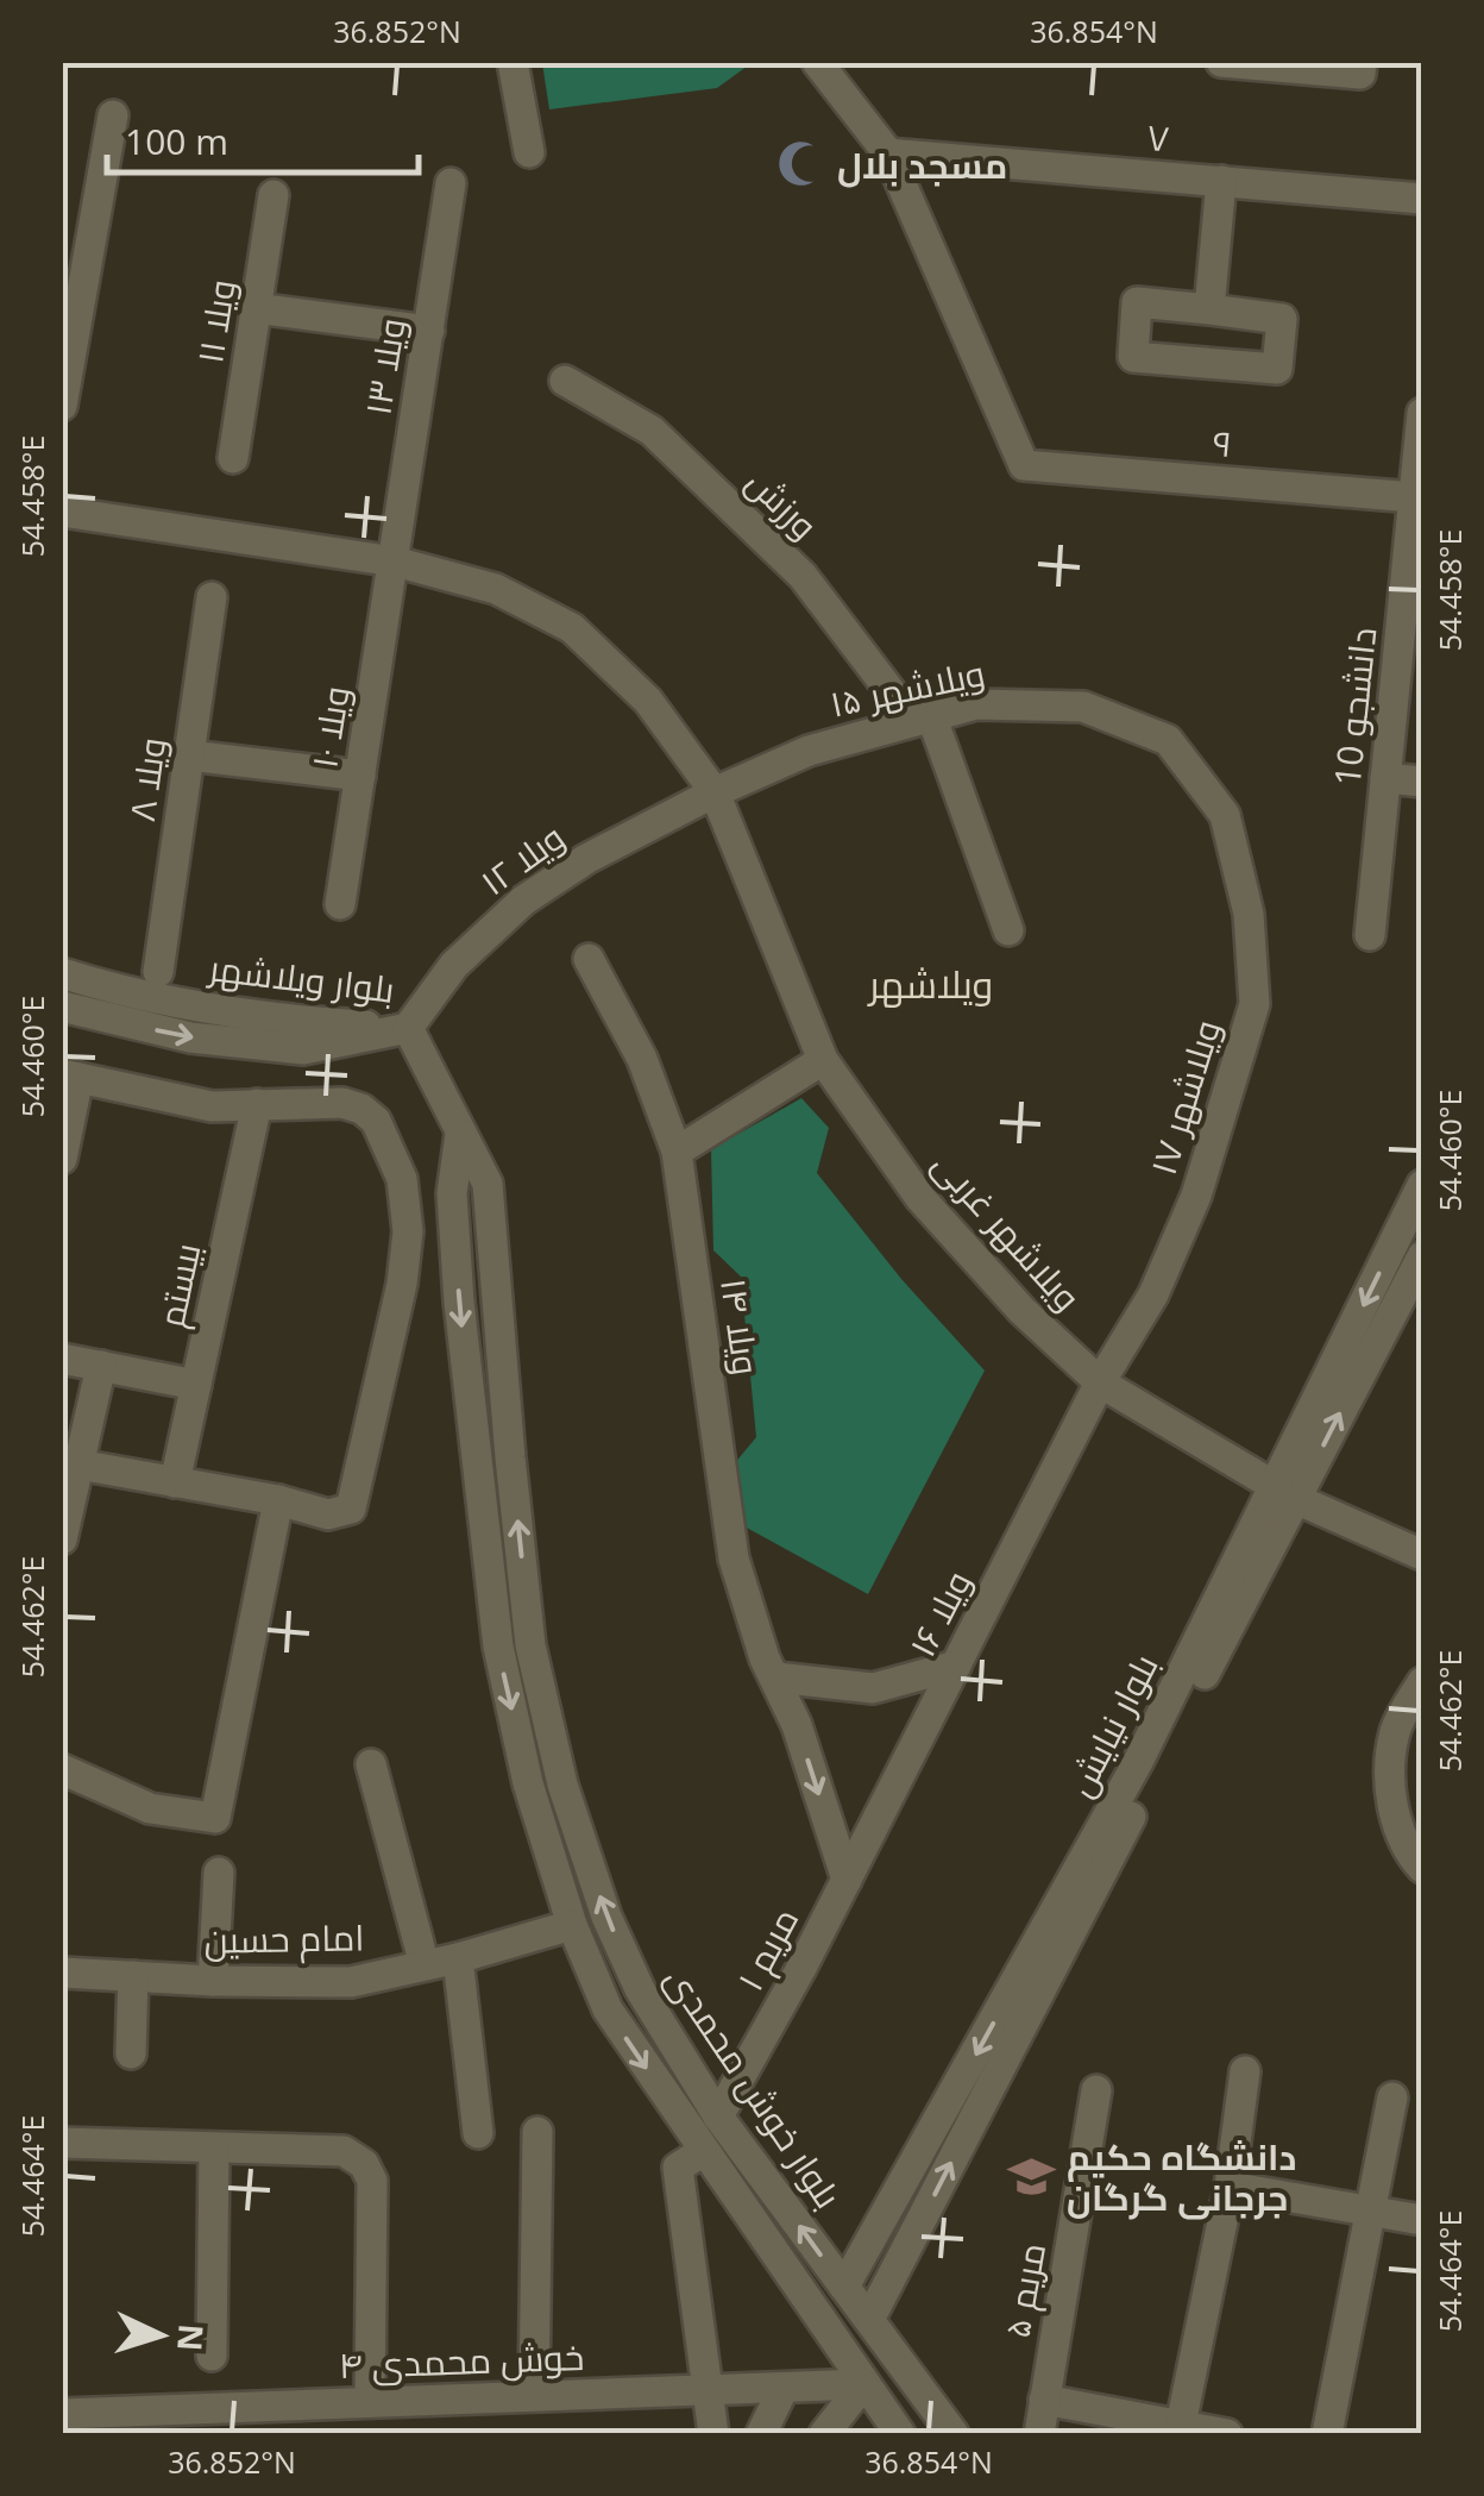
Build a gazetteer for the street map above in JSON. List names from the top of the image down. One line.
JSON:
{"streets":{"street":["۷","۱۱ ویلا","۱۳ ویلا","۹","ورزش","ویلاشهر ۱۵","دانشجو 10","۱۰ ویلا","ویلا ۸","ویلا ۱۲","بلوار ویلاشهر","ویلاشهر ۱۷","ویلاشهر غربی","بیستم","۱۴ ویلا","۱۶ ویلا","بلوار نیایش","امام حسین","۱ مریم","بلوار خوش محمدی","۵ مریم","خوش محمدی ۴"]},"crossings":[["۷","۹"],["۱۳ ویلا","۱۰ ویلا"],["۱۳ ویلا","ویلاشهر غربی"],["۹","دانشجو 10"],["ورزش","ویلاشهر ۱۵"],["ویلاشهر ۱۵","ویلا ۱۲"],["ویلاشهر ۱۵","ویلاشهر ۱۷"],["ویلاشهر ۱۵","ویلاشهر غربی"],["۱۰ ویلا","ویلاشهر غربی"],["ویلا ۱۲","بلوار ویلاشهر"],["ویلا ۱۲","ویلاشهر غربی"],["ویلاشهر ۱۷","ویلاشهر غربی"],["ویلاشهر ۱۷","۱۶ ویلا"],["ویلاشهر غربی","۱۶ ویلا"],["ویلاشهر غربی","بلوار نیایش"],["۱۴ ویلا","۱۶ ویلا"],["۱۴ ویلا","۱ مریم"],["۱۶ ویلا","۱ مریم"],["بلوار نیایش","بلوار خوش محمدی"],["۱ مریم","بلوار خوش محمدی"]],"districts":["ویلاشهر"],"places":{"mosque":["مسجد بلال"],"school or university":["دانشگاه حکیم جرجانی گرگان"]},"scale_bar":"100 m","north":"right","coordinates":["36.852°N","36.854°N","54.458°E","54.460°E","54.462°E","54.464°E"]}
